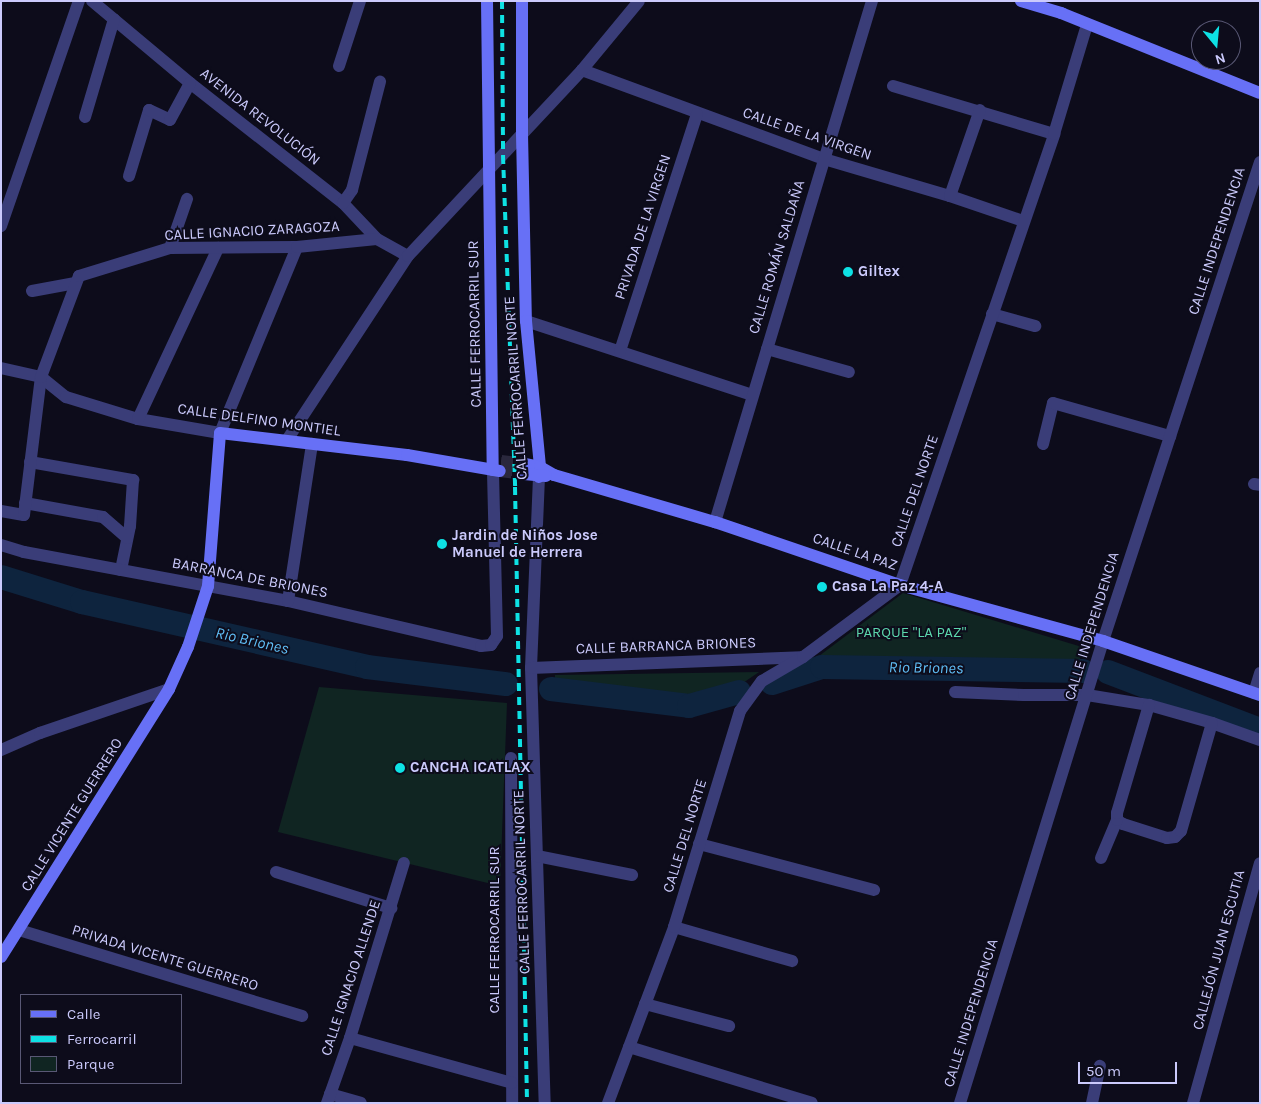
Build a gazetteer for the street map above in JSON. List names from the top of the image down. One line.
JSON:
{"streets":{"main road":["CALLE FERROCARRIL SUR","CALLE FERROCARRIL NORTE","CALLE DELFINO MONTIEL","CALLE LA PAZ","CALLE VICENTE GUERRERO"],"street":["AVENIDA REVOLUCIÓN","CALLE DE LA VIRGEN","PRIVADA DE LA VIRGEN","CALLE IGNACIO ZARAGOZA","CALLE INDEPENDENCIA","CALLE ROMÁN SALDAÑA","CALLE DEL NORTE","BARRANCA DE BRIONES","CALLE BARRANCA BRIONES","CALLEJÓN JUAN ESCUTIA","PRIVADA VICENTE GUERRERO","CALLE IGNACIO ALLENDE"]},"crossings":[["AVENIDA REVOLUCIÓN","CALLE IGNACIO ZARAGOZA"],["CALLE DE LA VIRGEN","PRIVADA DE LA VIRGEN"],["CALLE DE LA VIRGEN","CALLE ROMÁN SALDAÑA"],["CALLE DE LA VIRGEN","CALLE DEL NORTE"],["CALLE INDEPENDENCIA","CALLE LA PAZ"],["CALLE ROMÁN SALDAÑA","CALLE LA PAZ"],["CALLE FERROCARRIL SUR","CALLE DELFINO MONTIEL"],["CALLE FERROCARRIL SUR","BARRANCA DE BRIONES"],["CALLE FERROCARRIL NORTE","CALLE LA PAZ"],["CALLE FERROCARRIL NORTE","CALLE BARRANCA BRIONES"],["CALLE DELFINO MONTIEL","CALLE VICENTE GUERRERO"],["CALLE DEL NORTE","CALLE LA PAZ"],["CALLE DEL NORTE","CALLE BARRANCA BRIONES"],["BARRANCA DE BRIONES","CALLE VICENTE GUERRERO"],["CALLE VICENTE GUERRERO","PRIVADA VICENTE GUERRERO"]],"water":["Rio Briones"],"parks":["PARQUE \"LA PAZ\""],"places":["Giltex","Jardin de Niños Jose Manuel de Herrera","Casa La Paz 4-A","CANCHA ICATLAX"],"legend":["Calle","Ferrocarril","Parque"],"scale_bar":"50 m","north":"bottom"}
